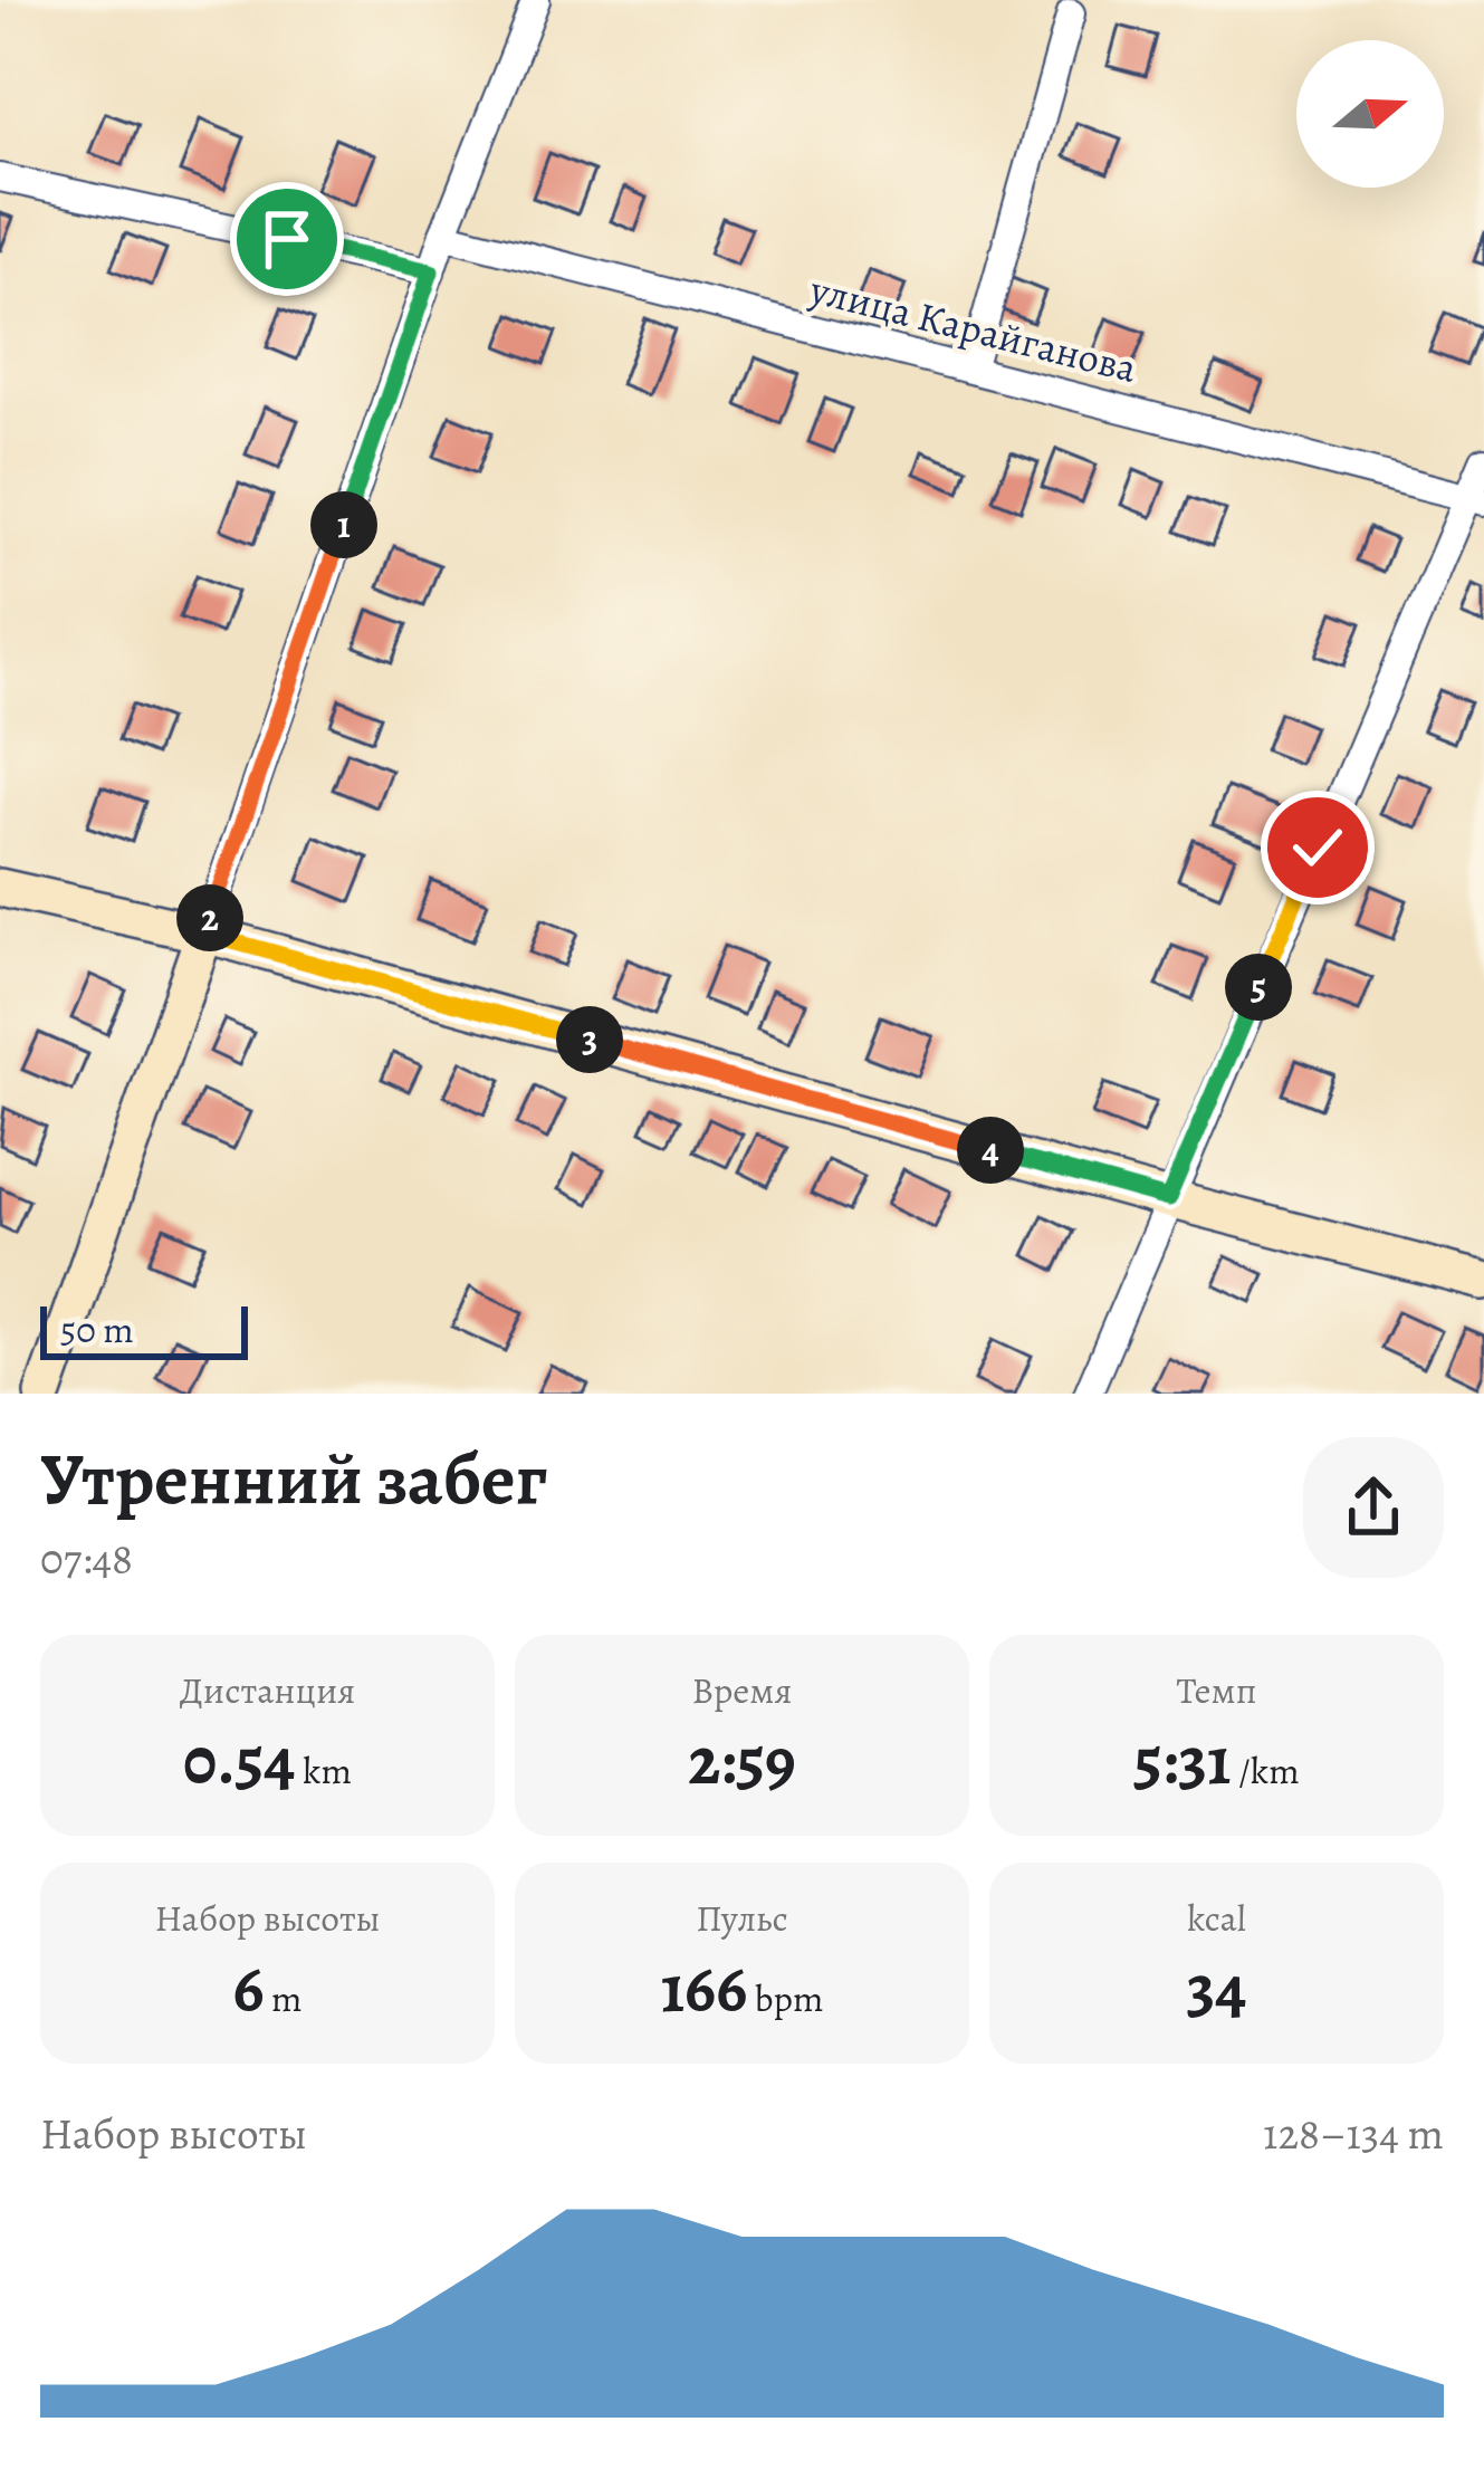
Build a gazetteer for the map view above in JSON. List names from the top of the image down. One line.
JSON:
{"streets":{"street":["улица Карайганова"]},"scale_bar":"50 m","north":"right","page":{"pins":["1","2","5","3","4"],"scale":"50 m","heading":["Утренний забег","07:48"],"stats":[["Дистанция","0.54 km"],["Время","2:59"],["Темп","5:31 /km"],["Набор высоты","6 m"],["Пульс","166 bpm"],["kcal","34"]],"chart":["Набор высоты","128–134 m"]}}
